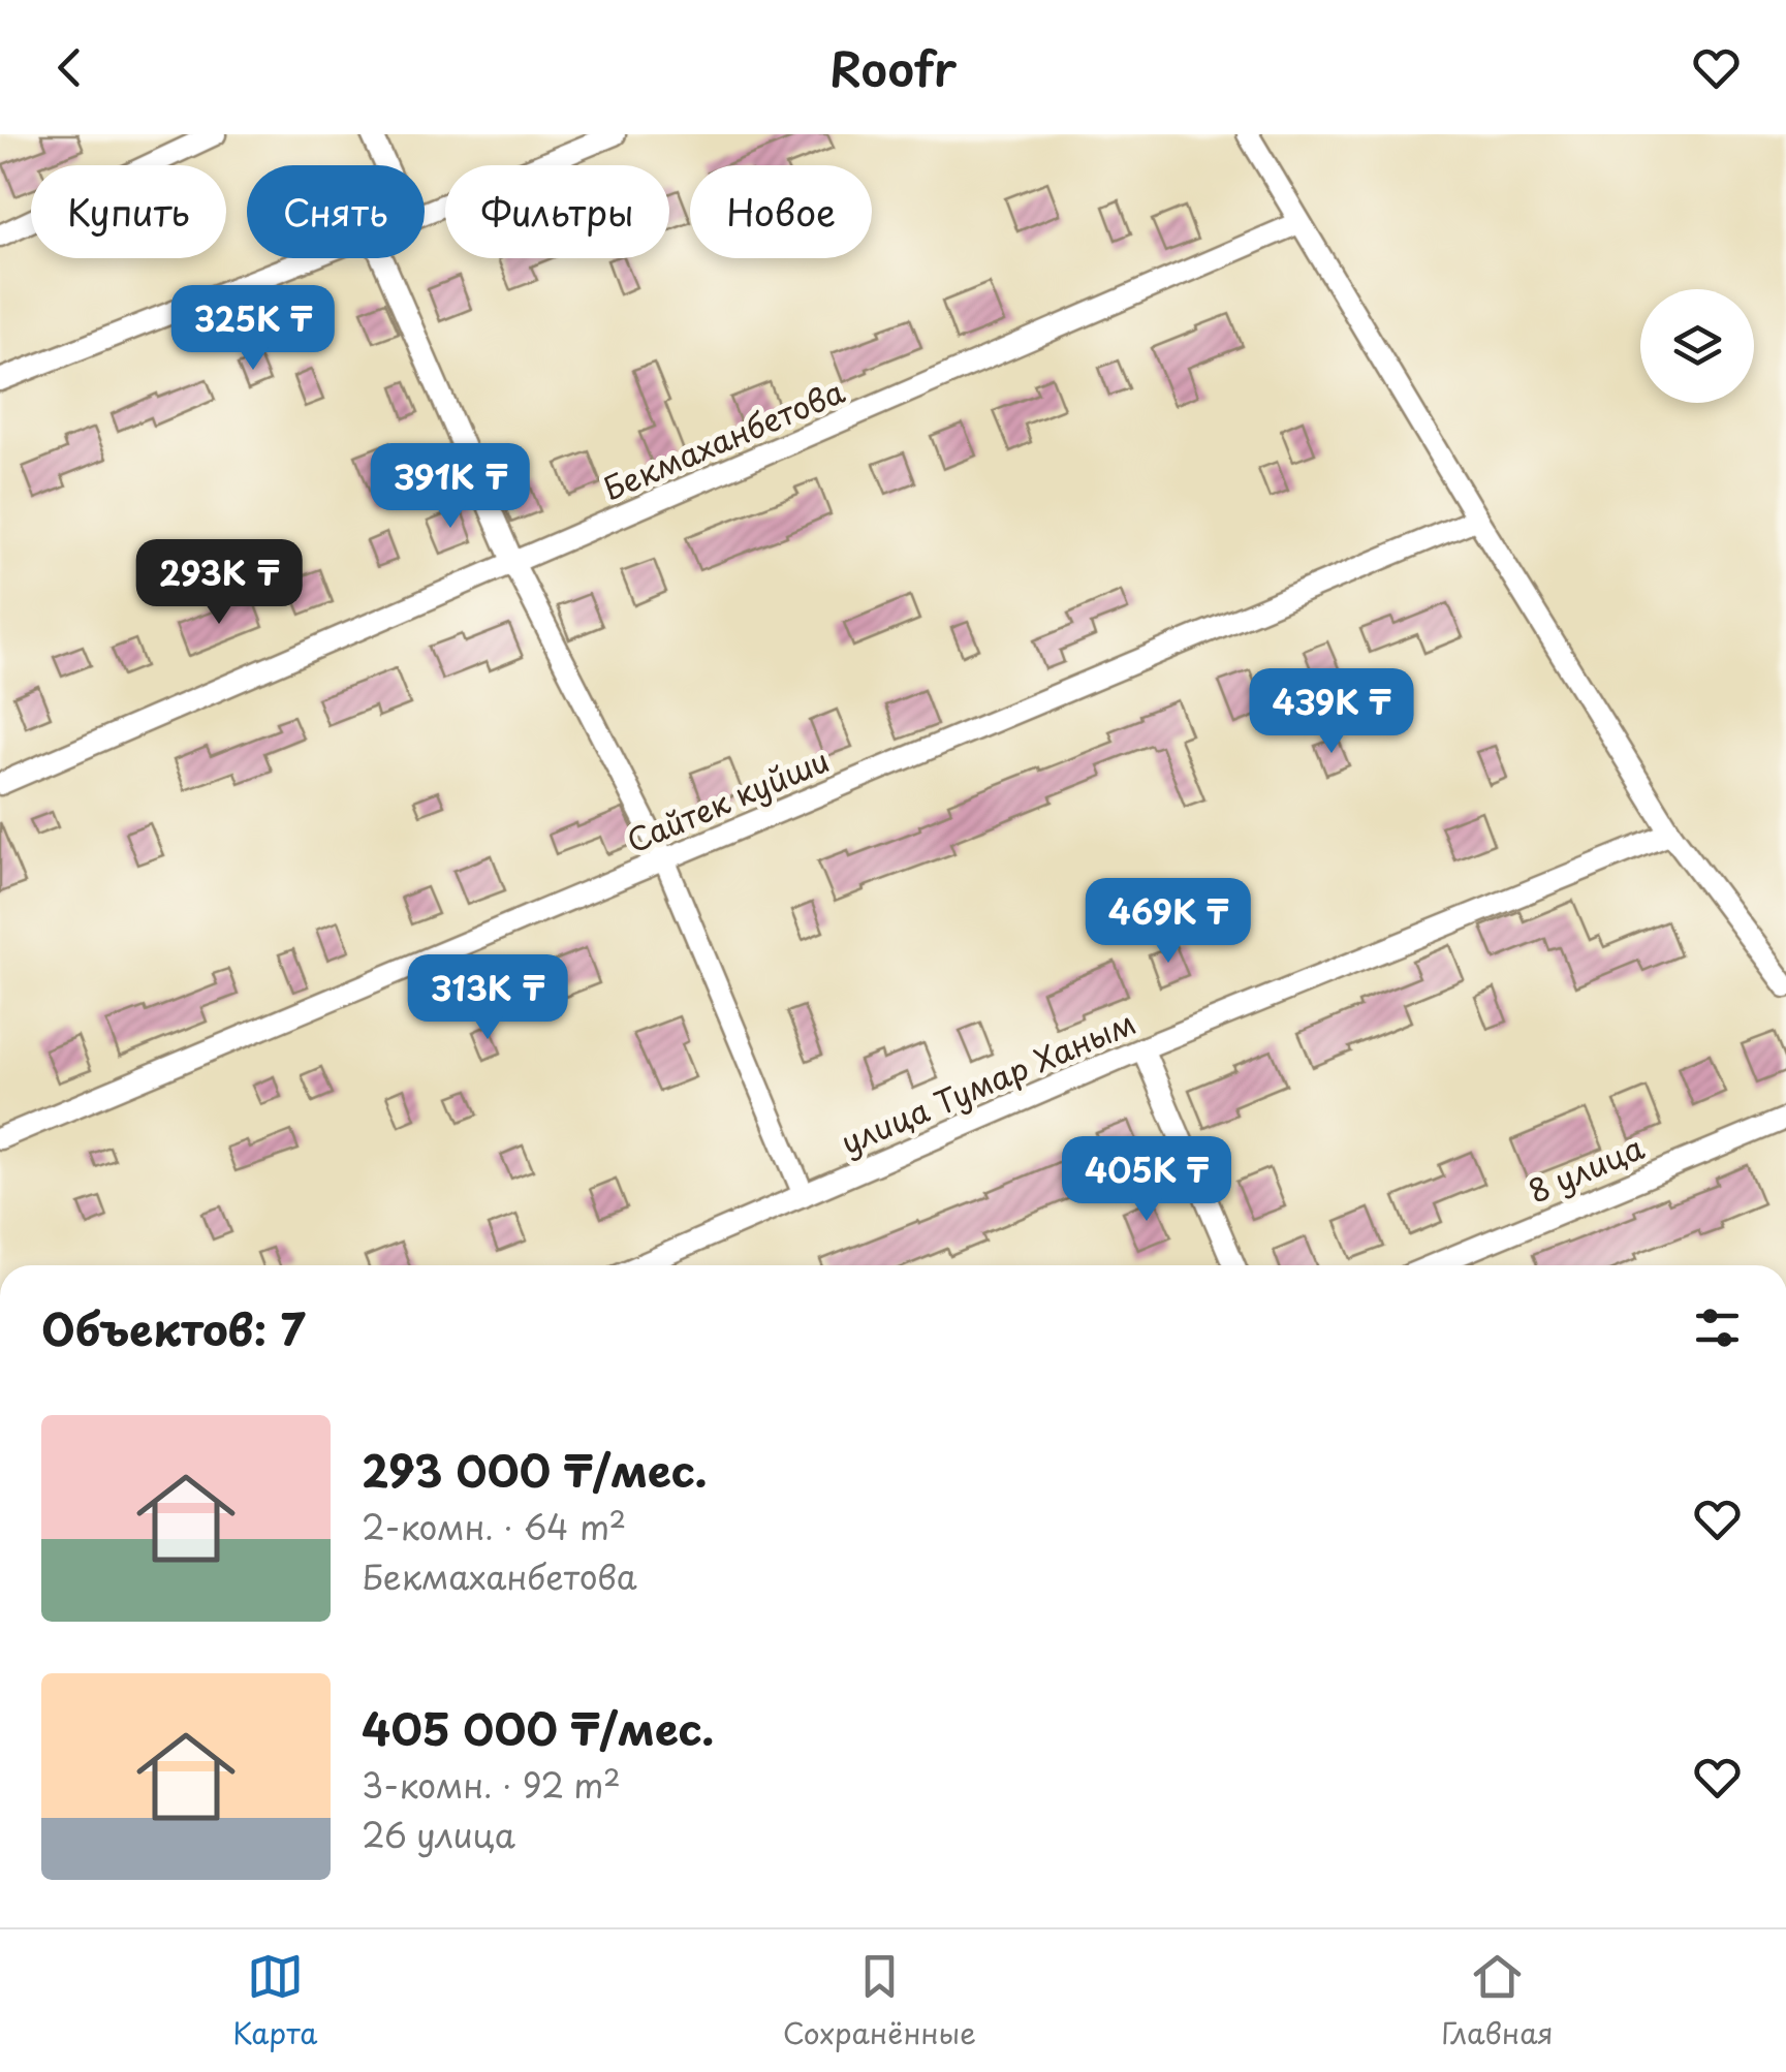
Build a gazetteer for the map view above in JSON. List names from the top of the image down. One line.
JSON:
{"streets":{"street":["Бекмаханбетова","Сайтек куйши","улица Тумар Ханым","8 улица"]},"page":{"header":"Roofr","chip":["Купить","Снять","Фильтры","Новое"],"price":["325K ₸","391K ₸","293K ₸","439K ₸","469K ₸","313K ₸","405K ₸"],"heading":"Объектов: 7","list":[{"name":"293 000 ₸/мес.","note":"2-комн. · 64 m² · Бекмаханбетова"},{"name":"405 000 ₸/мес.","note":"3-комн. · 92 m² · 26 улица"}],"tabs":["Карта","Сохранённые","Главная"]}}
